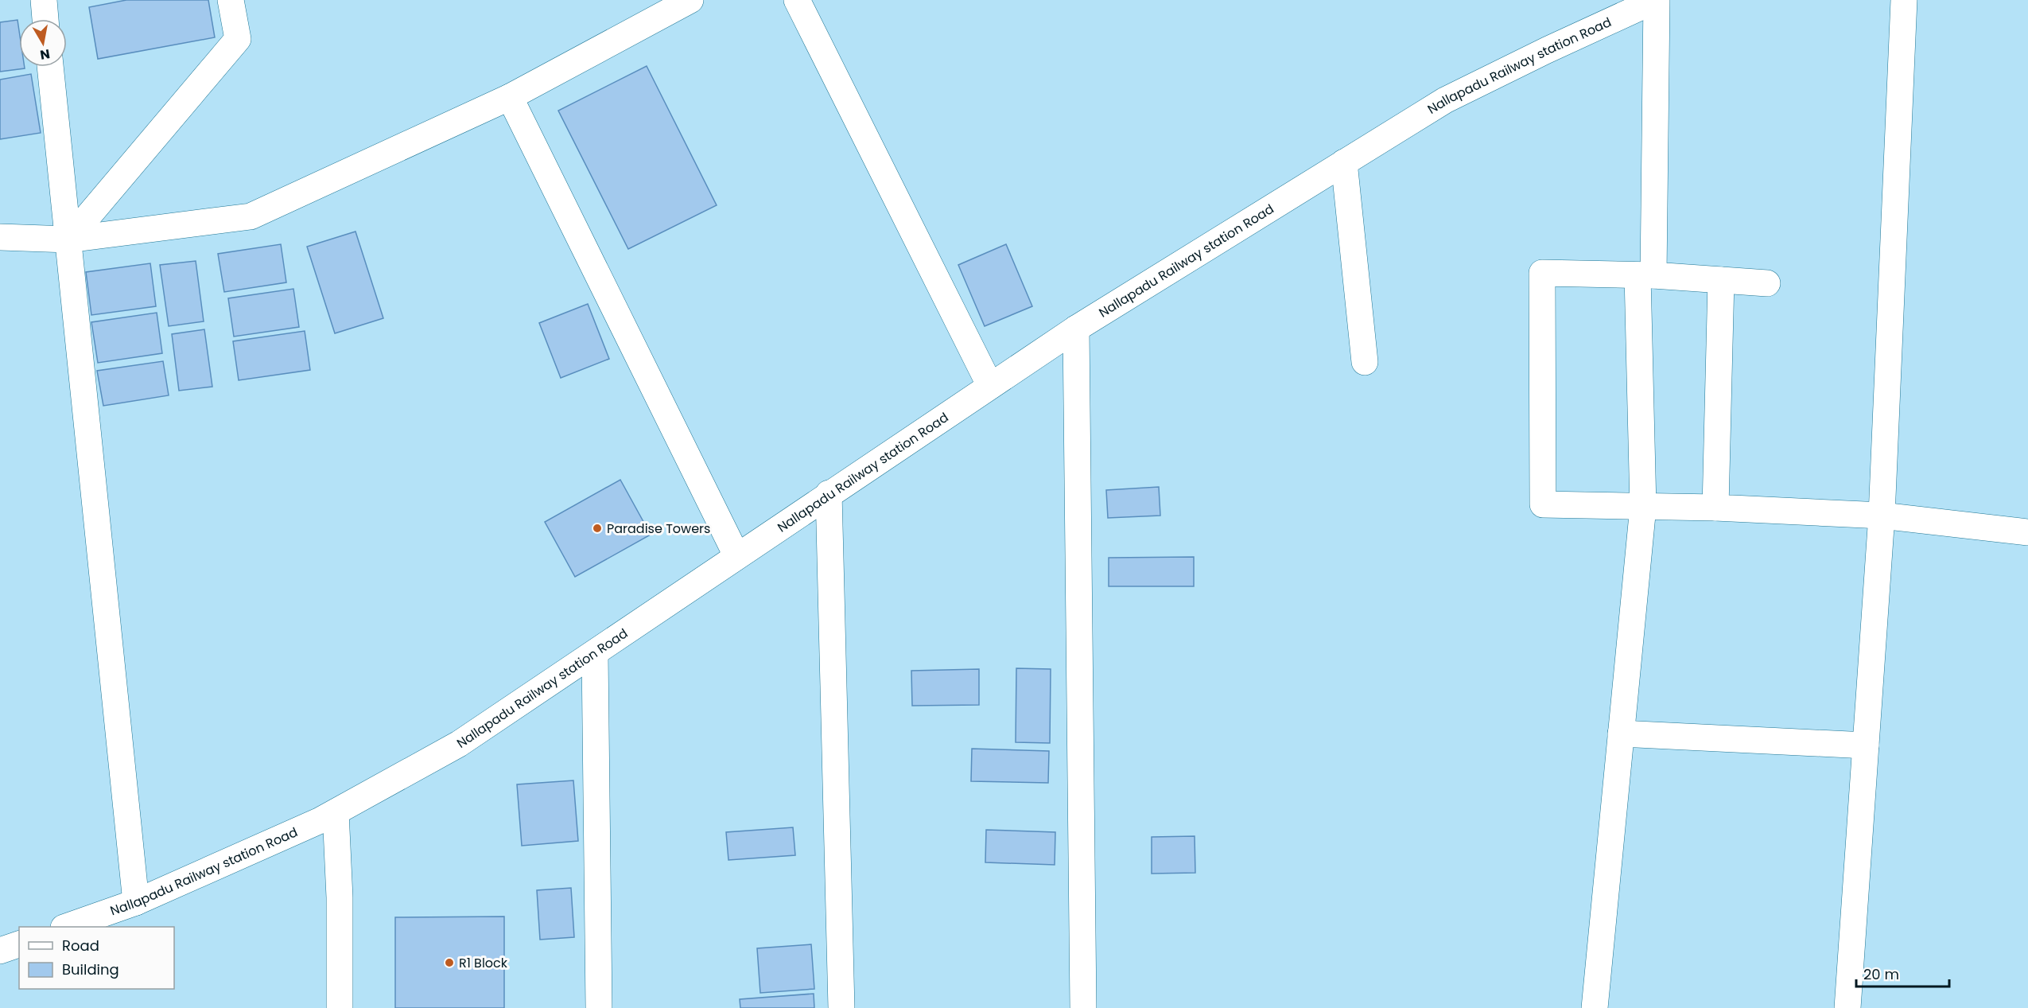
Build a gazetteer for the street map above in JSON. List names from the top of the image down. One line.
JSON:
{"streets":{"street":["Nallapadu Railway station Road"]},"places":["Paradise Towers","R1 Block"],"legend":["Road","Building"],"scale_bar":"20 m","north":"bottom"}
